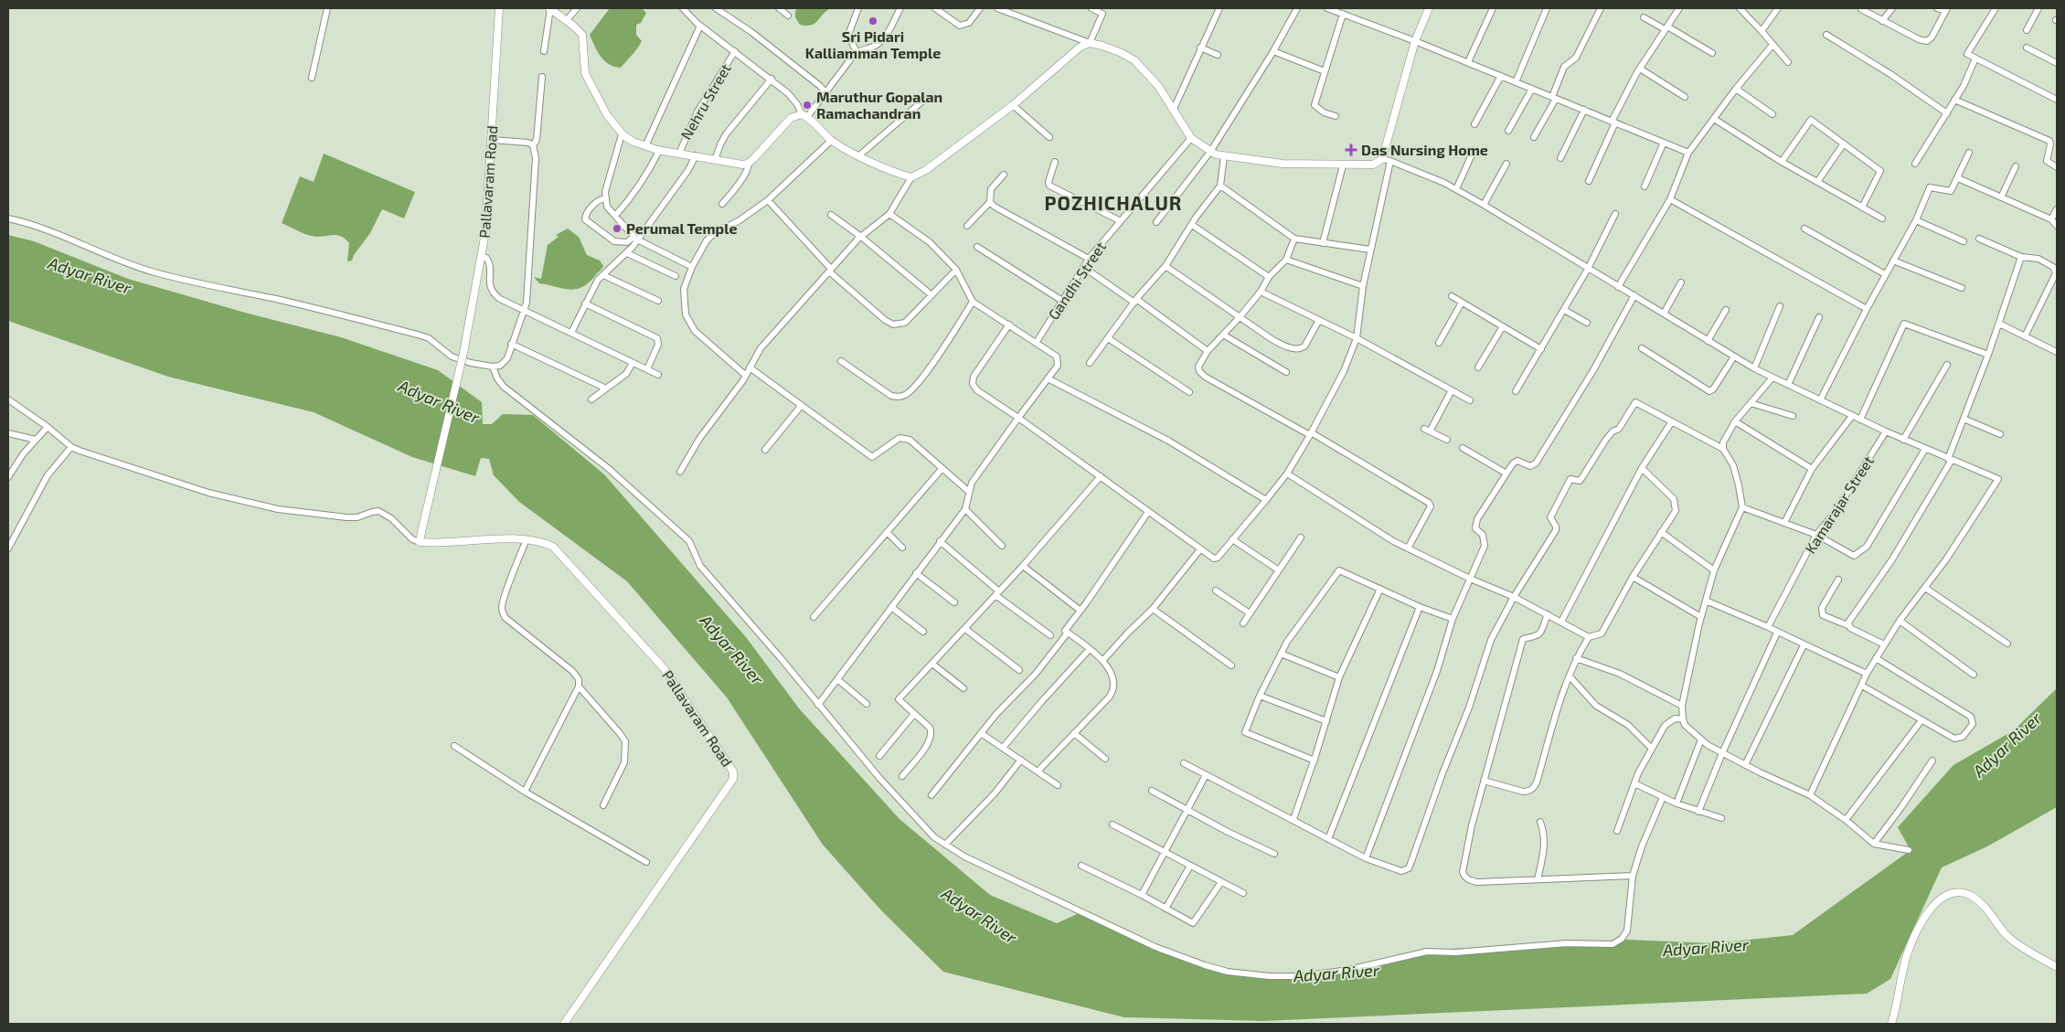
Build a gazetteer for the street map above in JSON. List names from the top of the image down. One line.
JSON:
{"streets":{"street":["Nehru Street","Pallavaram Road","Gandhi Street","Kamarajar Street"]},"districts":["POZHICHALUR"],"water":["Adyar River"],"places":{"other":["Sri Pidari Kalliamman Temple","Maruthur Gopalan Ramachandran","Perumal Temple"],"health":["Das Nursing Home"]}}
